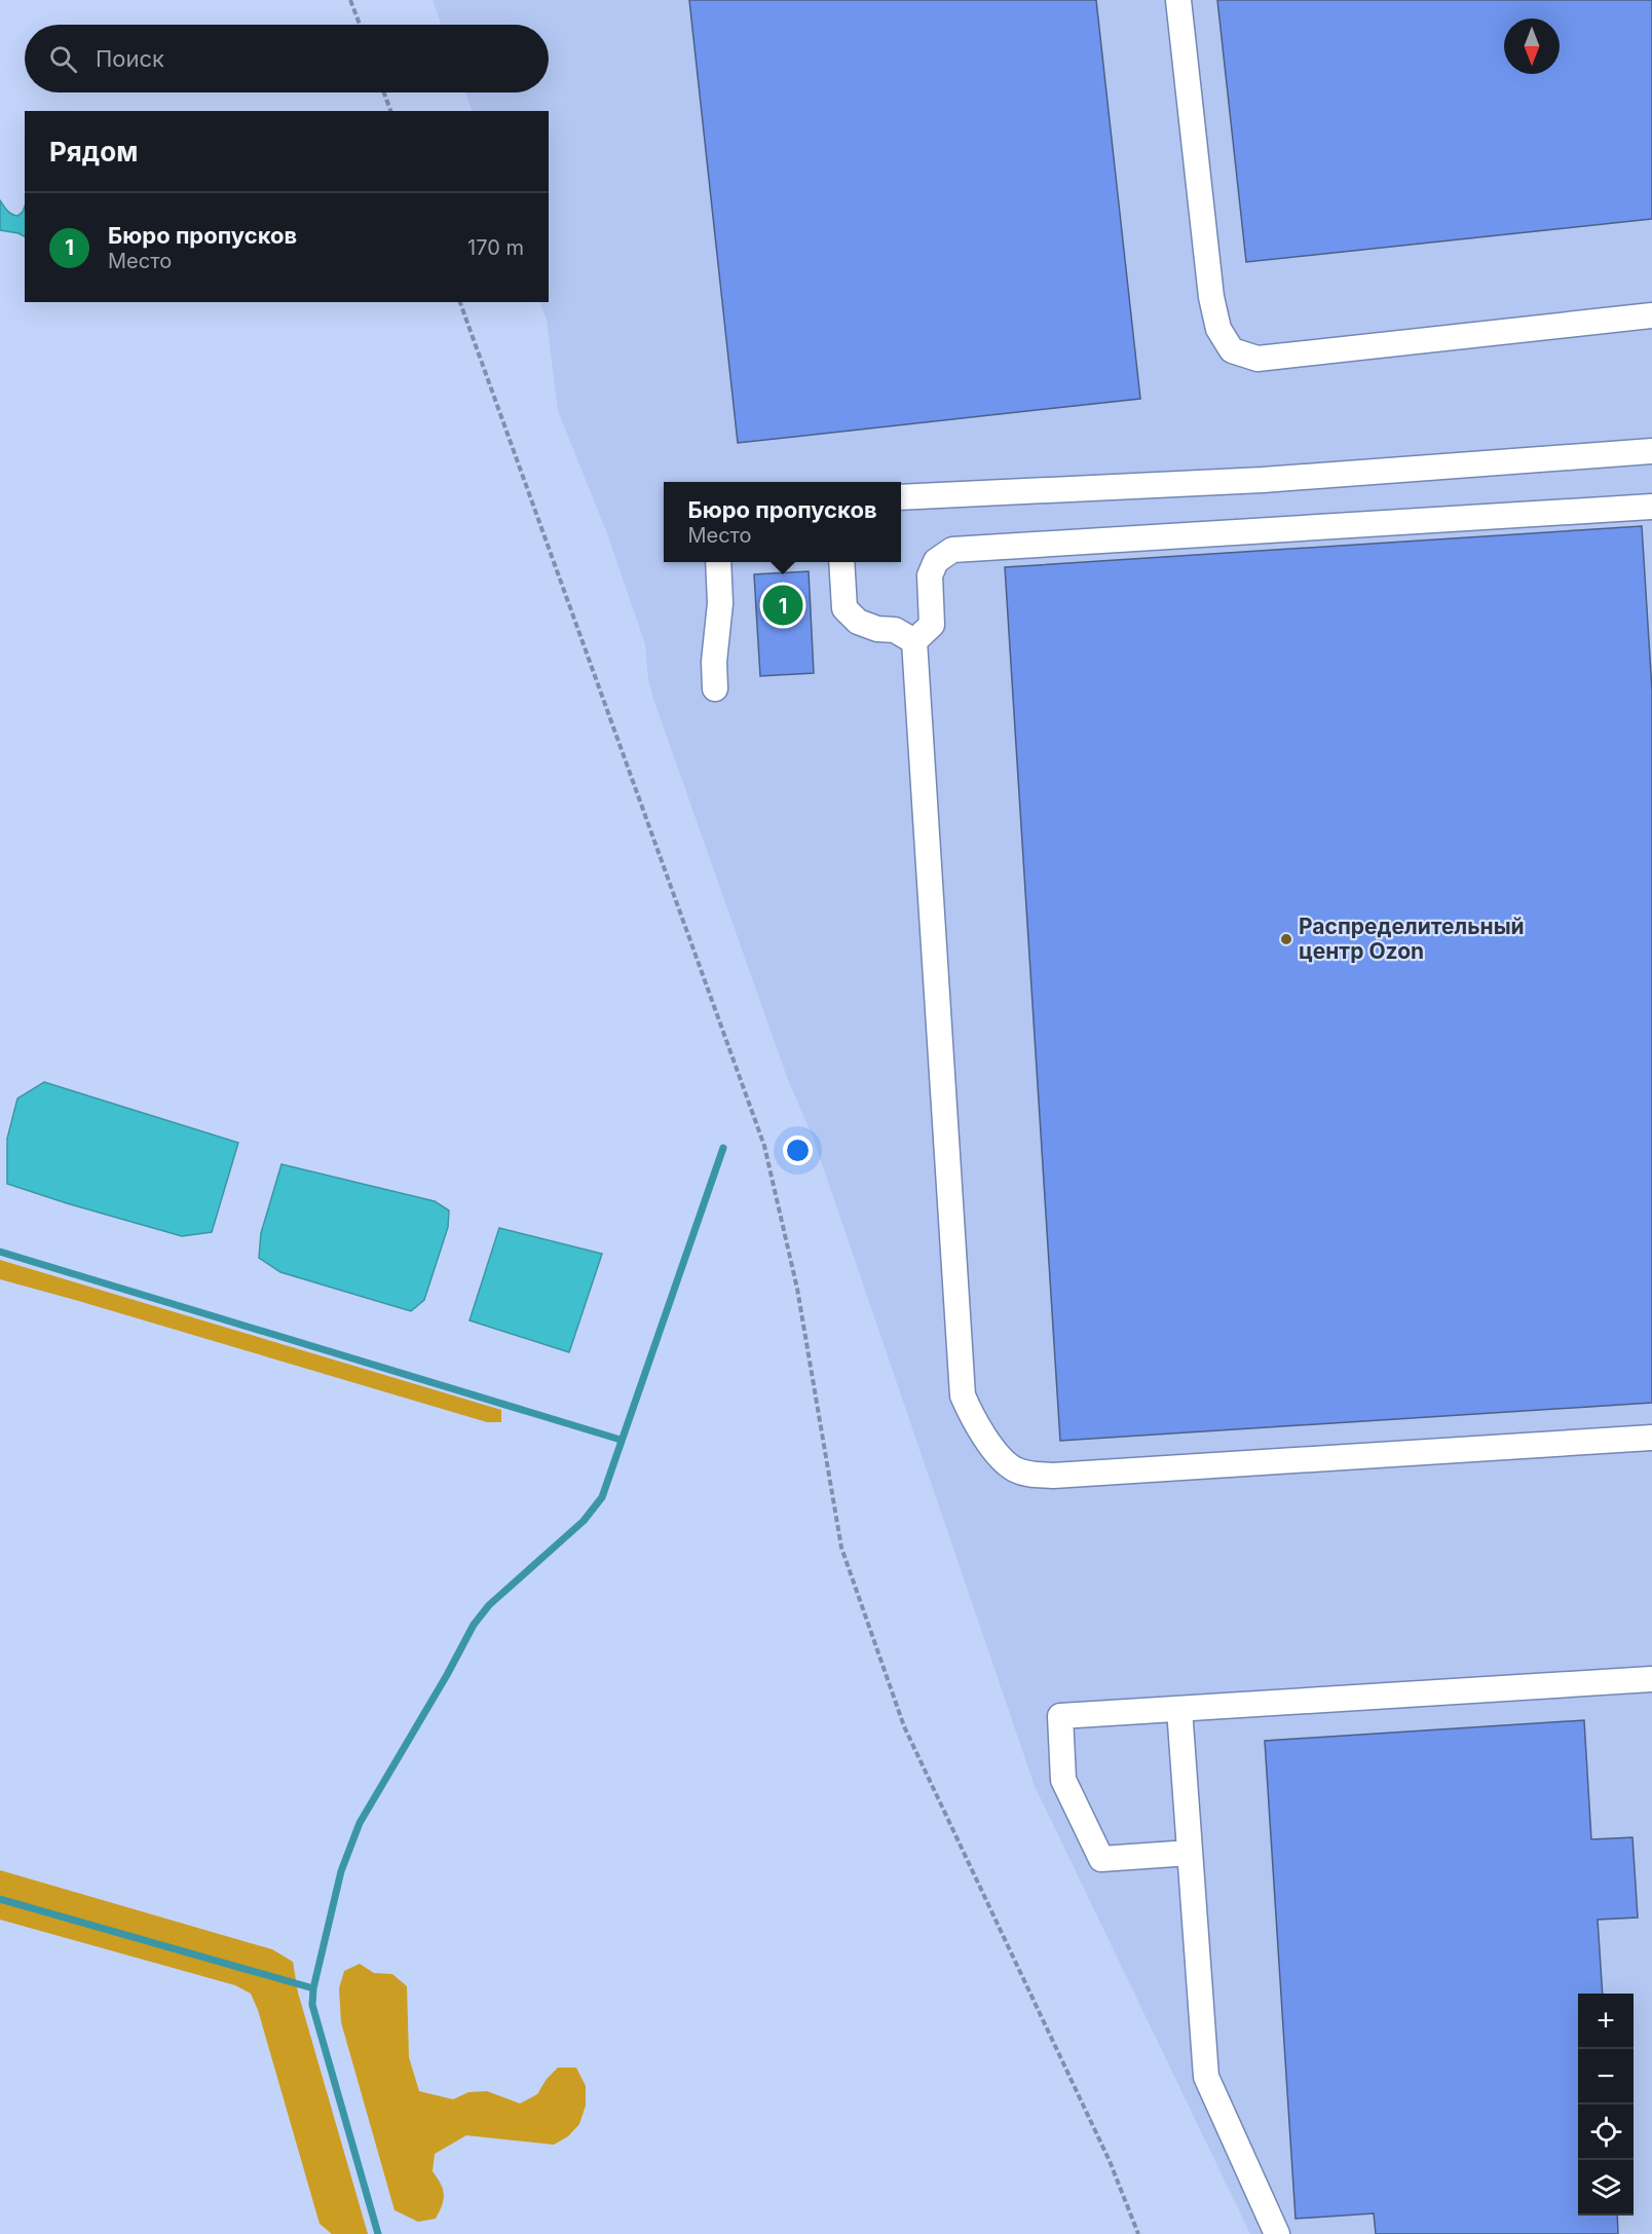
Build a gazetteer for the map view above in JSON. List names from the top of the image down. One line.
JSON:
{"places":["Распределительный центр Ozon"],"north":"bottom","page":{"search":"Поиск","heading":"Рядом","list":[{"mark":"1","name":"Бюро пропусков","note":"Место","value":"170 m"}],"popup":["Бюро пропусков","Место"],"pins":"1","map_buttons":["+","−"]}}
